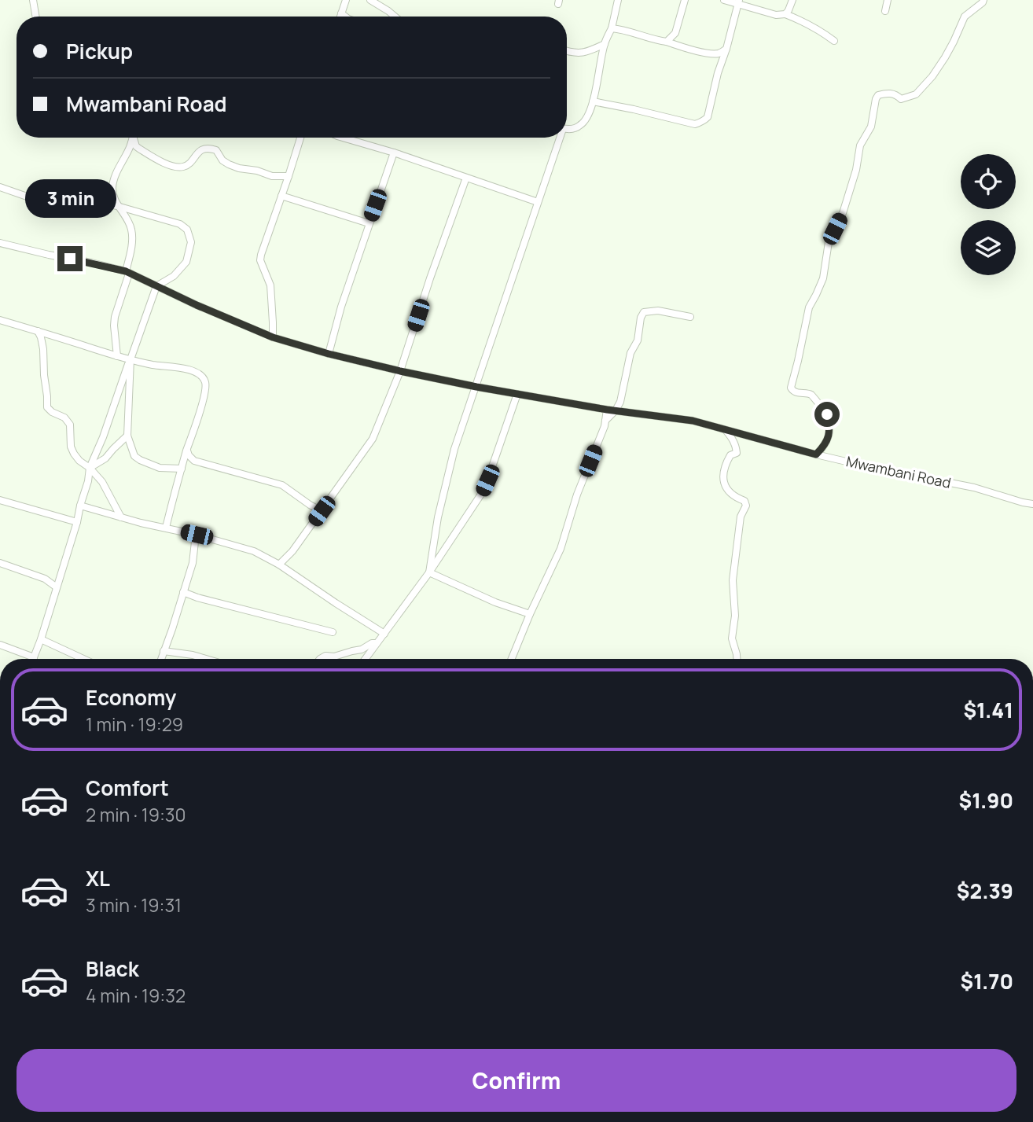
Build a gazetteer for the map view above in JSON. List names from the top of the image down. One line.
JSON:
{"streets":{"street":["Mwambani Road"]},"page":{"banner":["Pickup","Mwambani Road"],"bubble":"3 min","list":[{"name":"Economy","note":"1 min · 19:29","value":"$1.41"},{"name":"Comfort","note":"2 min · 19:30","value":"$1.90"},{"name":"XL","note":"3 min · 19:31","value":"$2.39"},{"name":"Black","note":"4 min · 19:32","value":"$1.70"}],"buttons":"Confirm"}}
